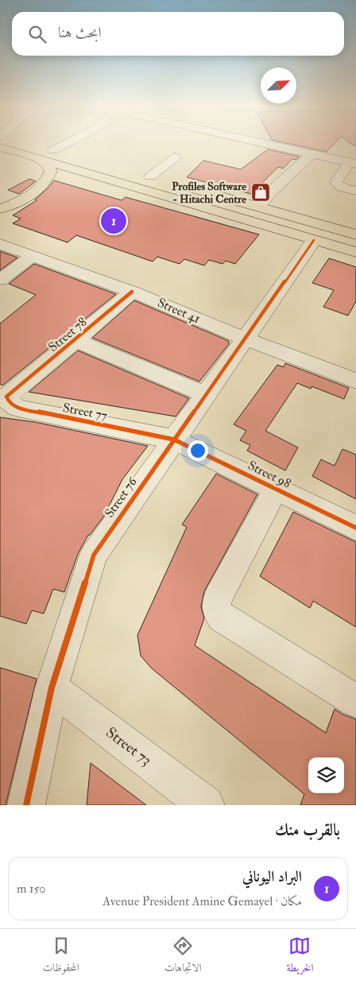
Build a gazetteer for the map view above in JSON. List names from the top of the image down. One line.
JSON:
{"streets":{"street":["Street 41","Street 78","Street 77","Street 98","Street 76","Street 73"]},"crossings":[["Street 41","Street 78"],["Street 41","Street 76"],["Street 78","Street 77"],["Street 77","Street 98"],["Street 77","Street 76"],["Street 98","Street 76"],["Street 76","Street 73"]],"places":{"shop":["Profiles Software - Hitachi Centre"]},"north":"top right","page":{"search":"ابحث هنا","pins":"1","heading":"بالقرب منك","list":[{"mark":"1","name":"البراد اليوناني","note":"مكان · Avenue President Amine Gemayel","value":"150 m"}],"nav":["الخريطة","الاتجاهات","المحفوظات"]}}
